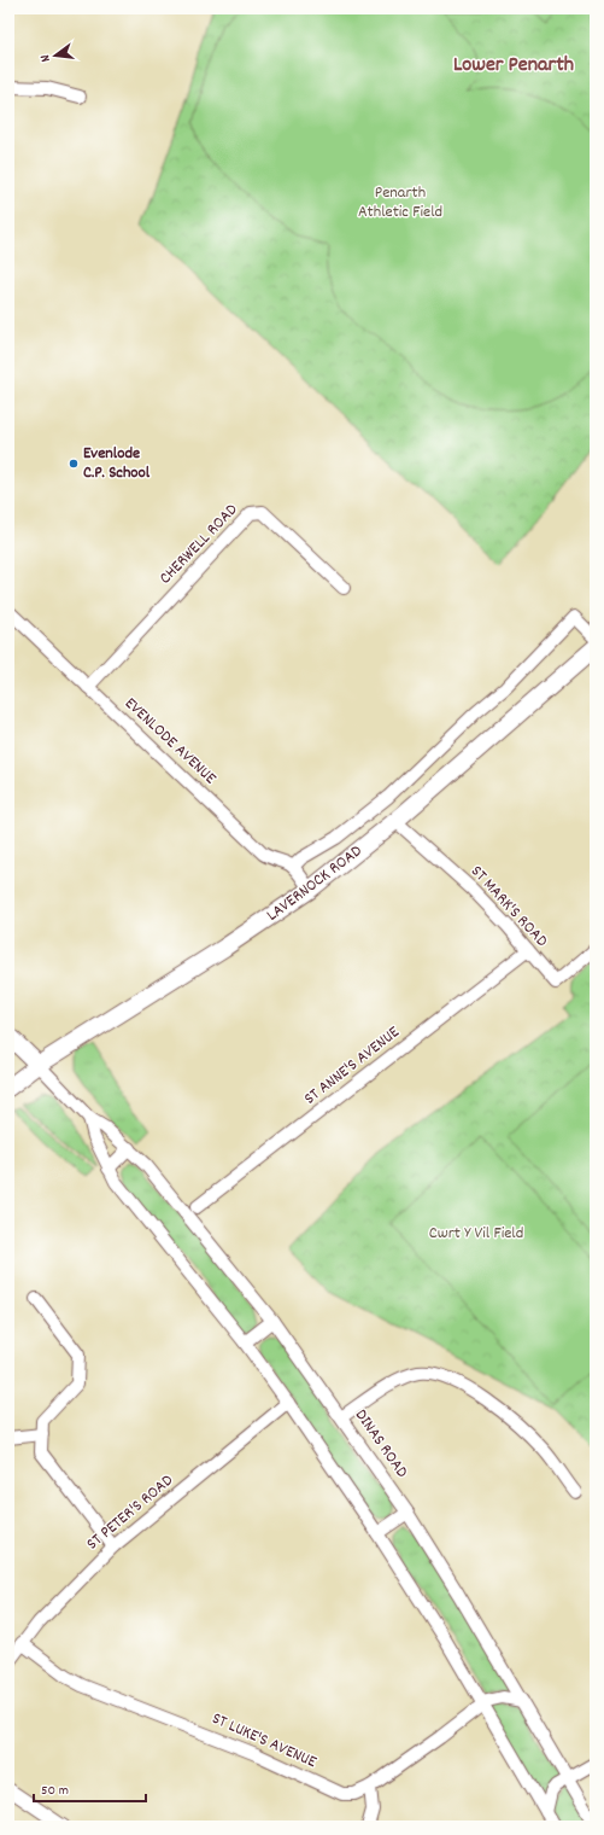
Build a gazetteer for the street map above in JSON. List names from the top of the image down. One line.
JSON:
{"streets":{"main road":["LAVERNOCK ROAD"],"street":["CHERWELL ROAD","EVENLODE AVENUE","ST MARK'S ROAD","ST ANNE'S AVENUE","DINAS ROAD","ST PETER'S ROAD","ST LUKE'S AVENUE"]},"crossings":[["CHERWELL ROAD","EVENLODE AVENUE"],["LAVERNOCK ROAD","ST MARK'S ROAD"],["LAVERNOCK ROAD","DINAS ROAD"],["ST MARK'S ROAD","ST ANNE'S AVENUE"],["DINAS ROAD","ST PETER'S ROAD"],["DINAS ROAD","ST LUKE'S AVENUE"],["ST PETER'S ROAD","ST LUKE'S AVENUE"]],"districts":["Lower Penarth"],"parks":["Penarth Athletic Field","Cwrt Y Vil Field"],"places":["Evenlode C.P. School"],"scale_bar":"50 m","north":"left"}
